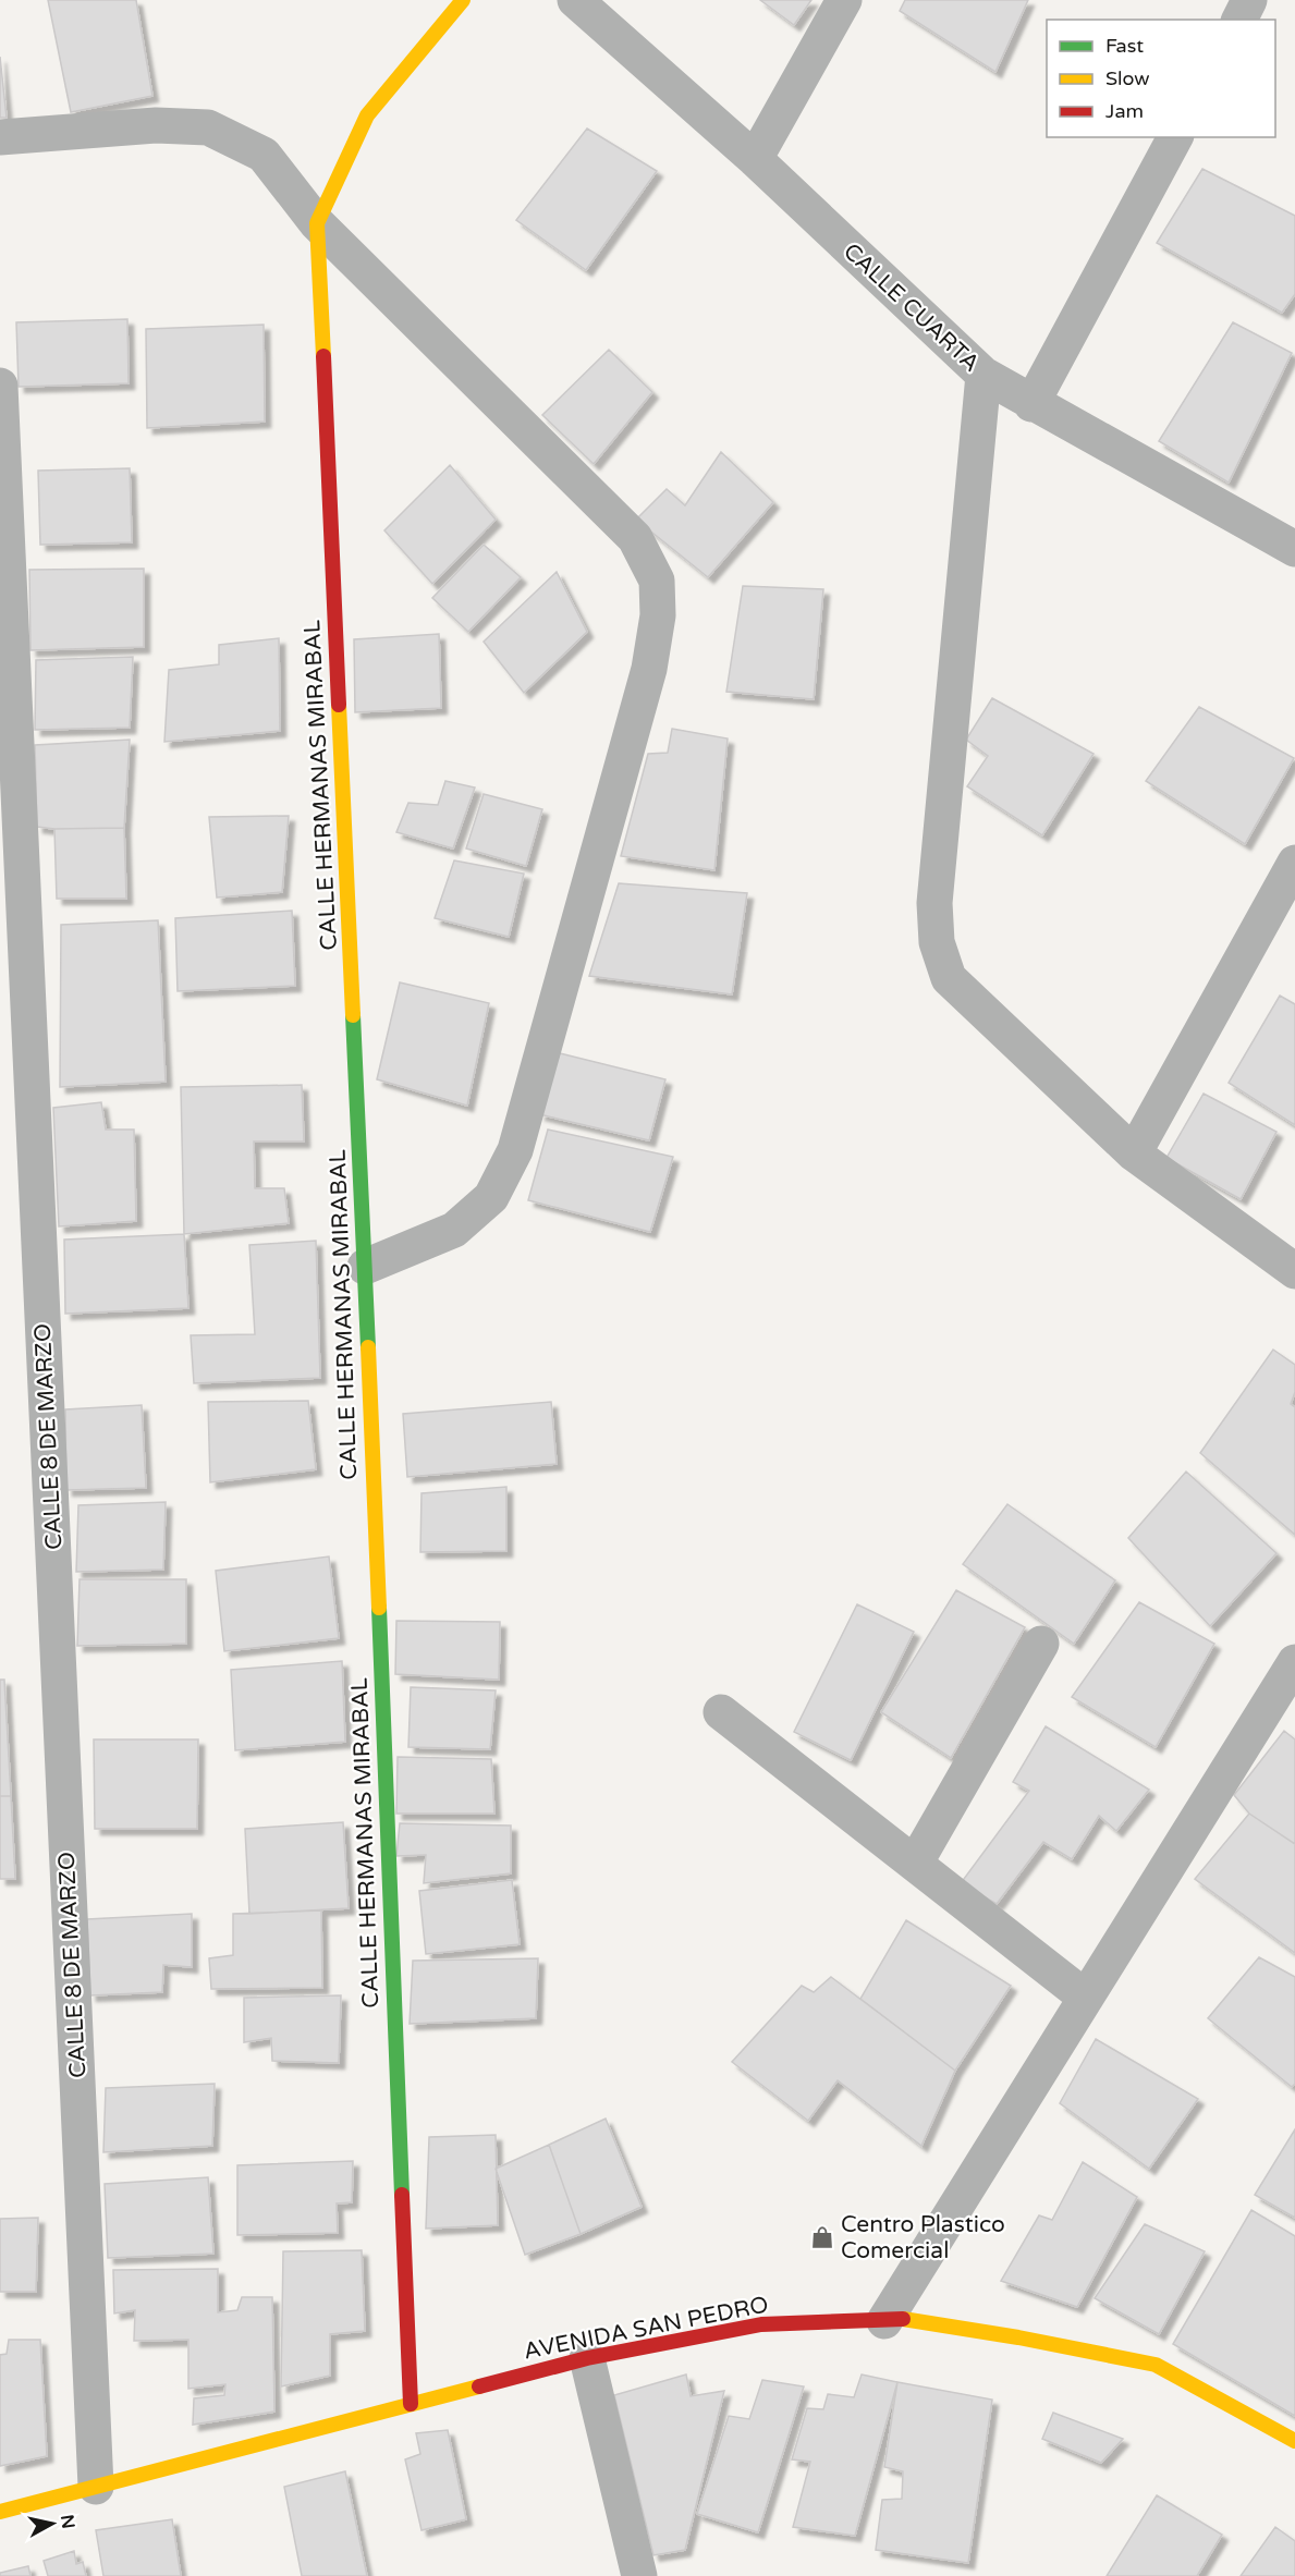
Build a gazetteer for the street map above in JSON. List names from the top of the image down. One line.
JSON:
{"streets":{"street":["CALLE CUARTA","CALLE HERMANAS MIRABAL","CALLE 8 DE MARZO","AVENIDA SAN PEDRO"]},"crossings":[["CALLE HERMANAS MIRABAL","AVENIDA SAN PEDRO"],["CALLE 8 DE MARZO","AVENIDA SAN PEDRO"]],"places":{"shop":["Centro Plastico Comercial"]},"legend":["Fast","Slow","Jam"],"north":"right"}
